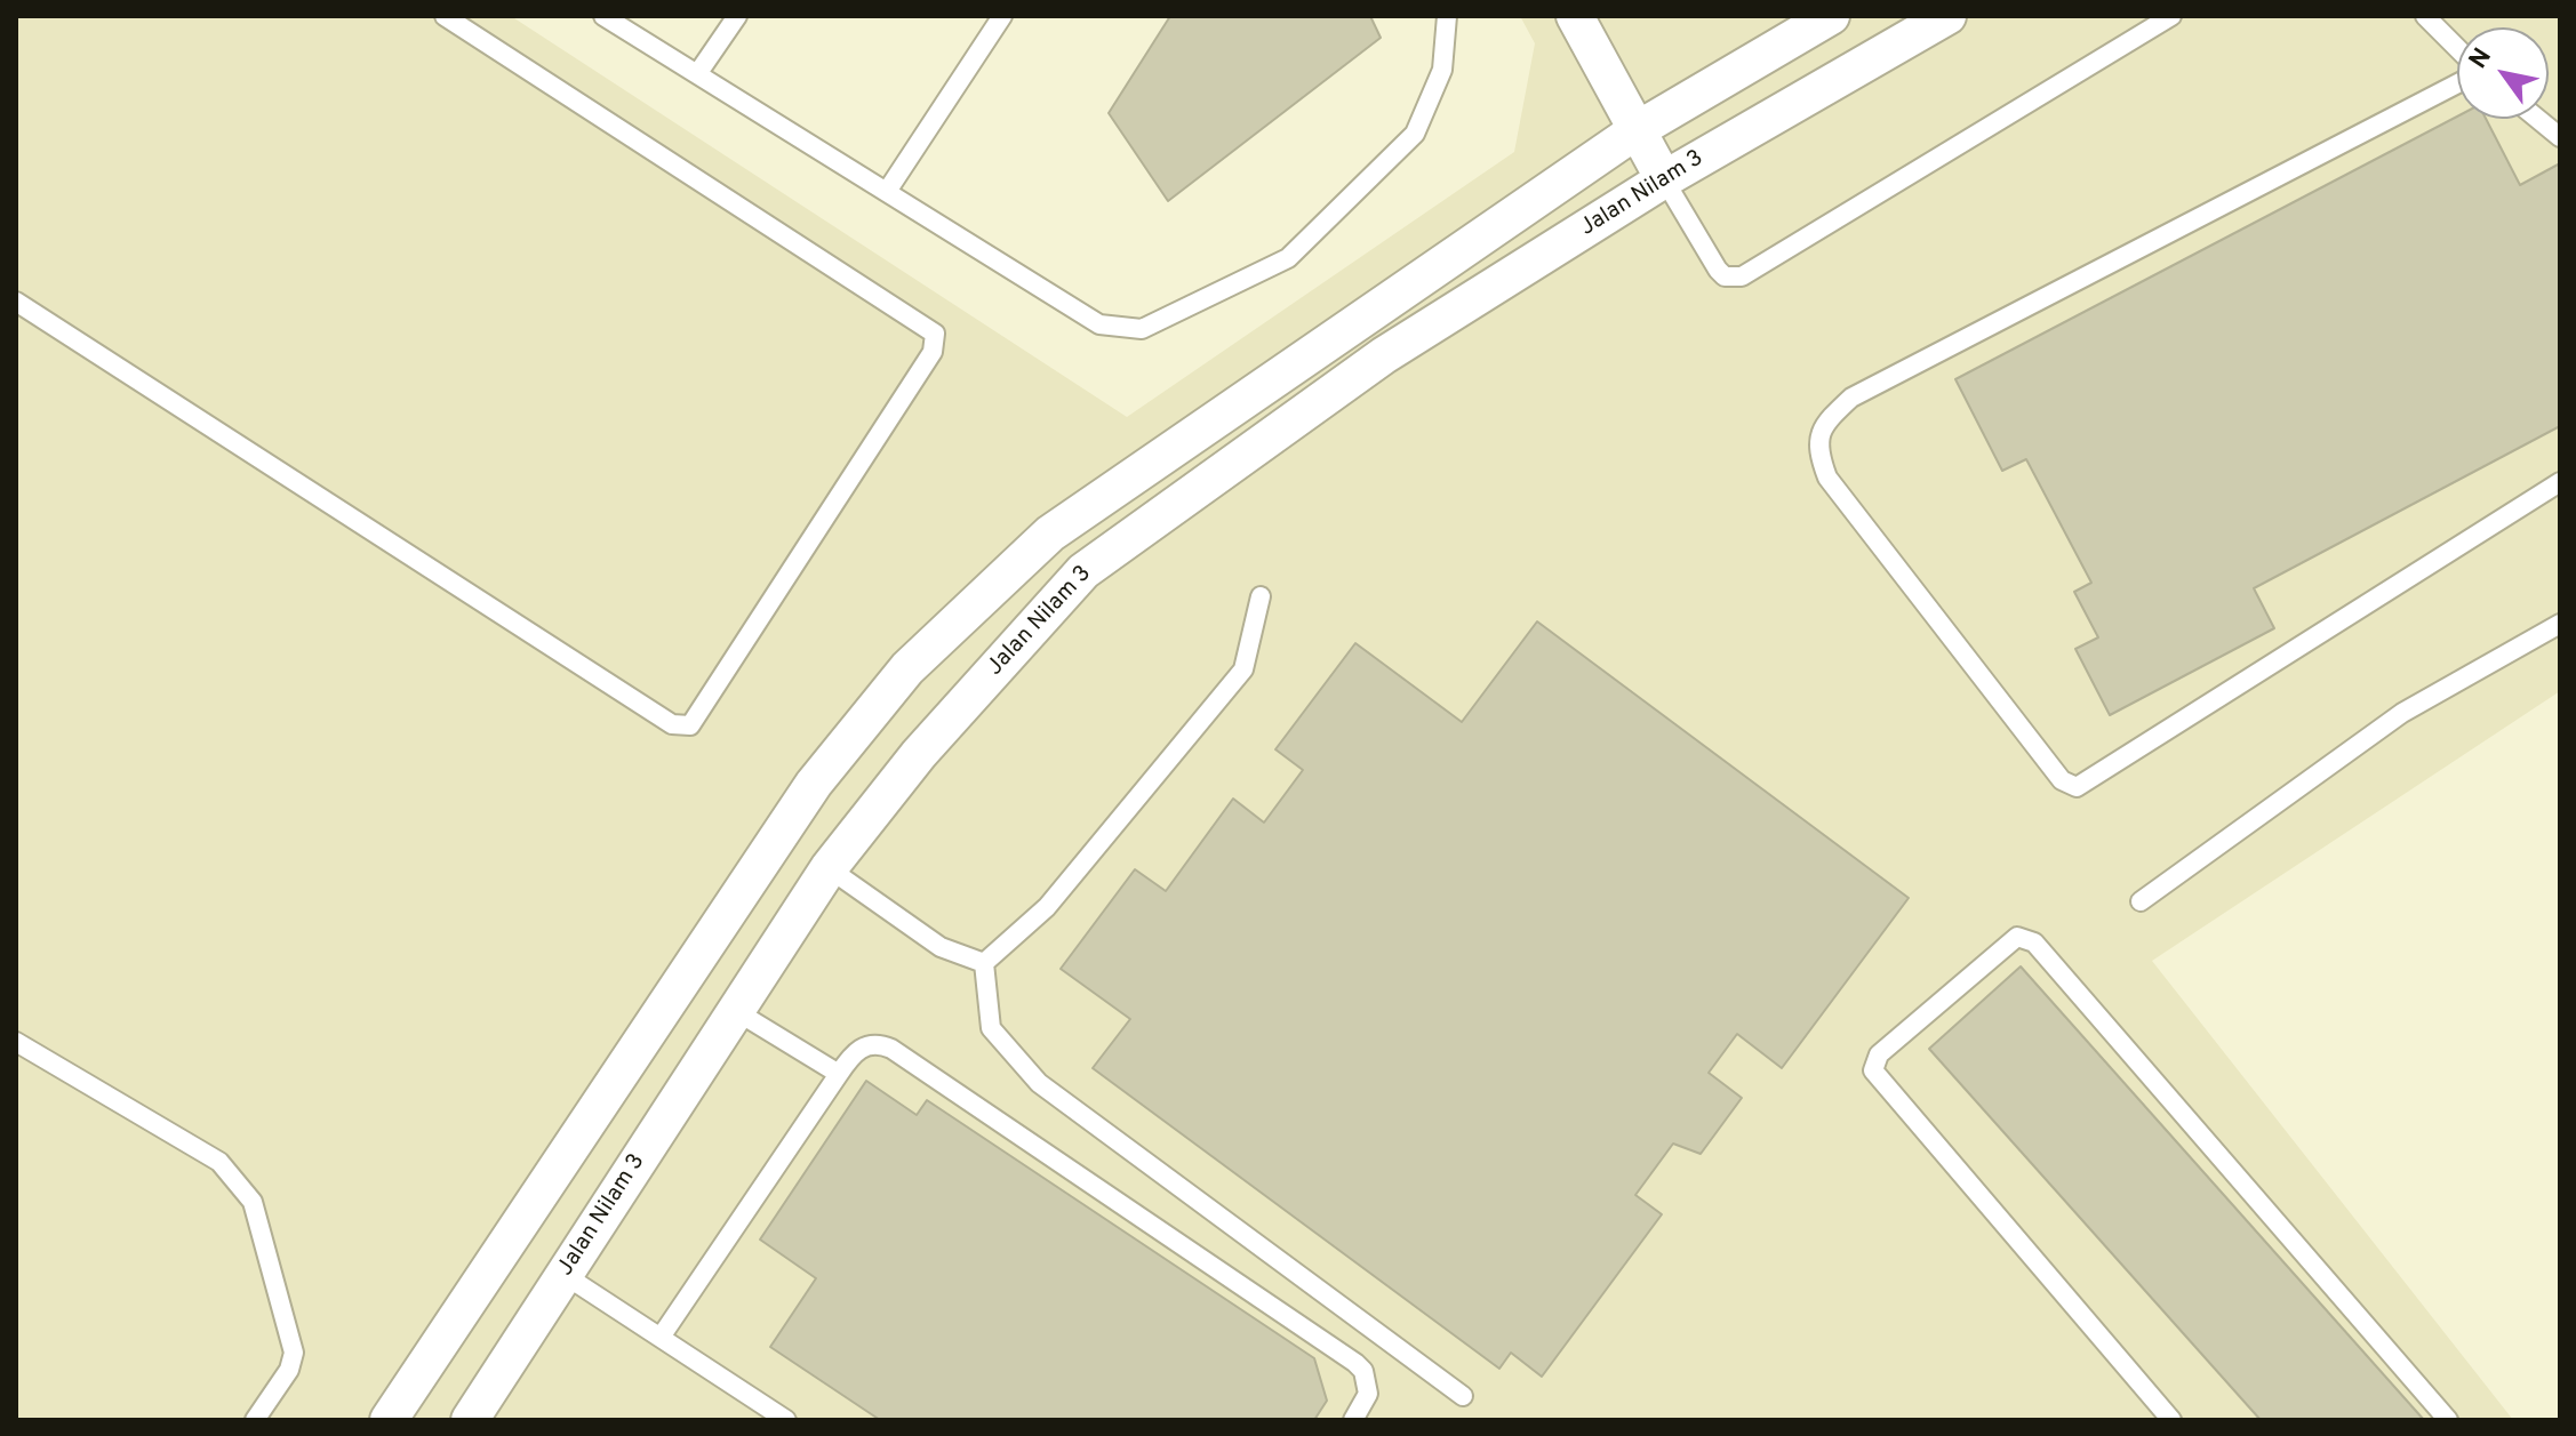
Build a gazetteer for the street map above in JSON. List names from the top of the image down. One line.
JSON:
{"streets":{"street":["Jalan Nilam 3"]},"north":"top left"}
